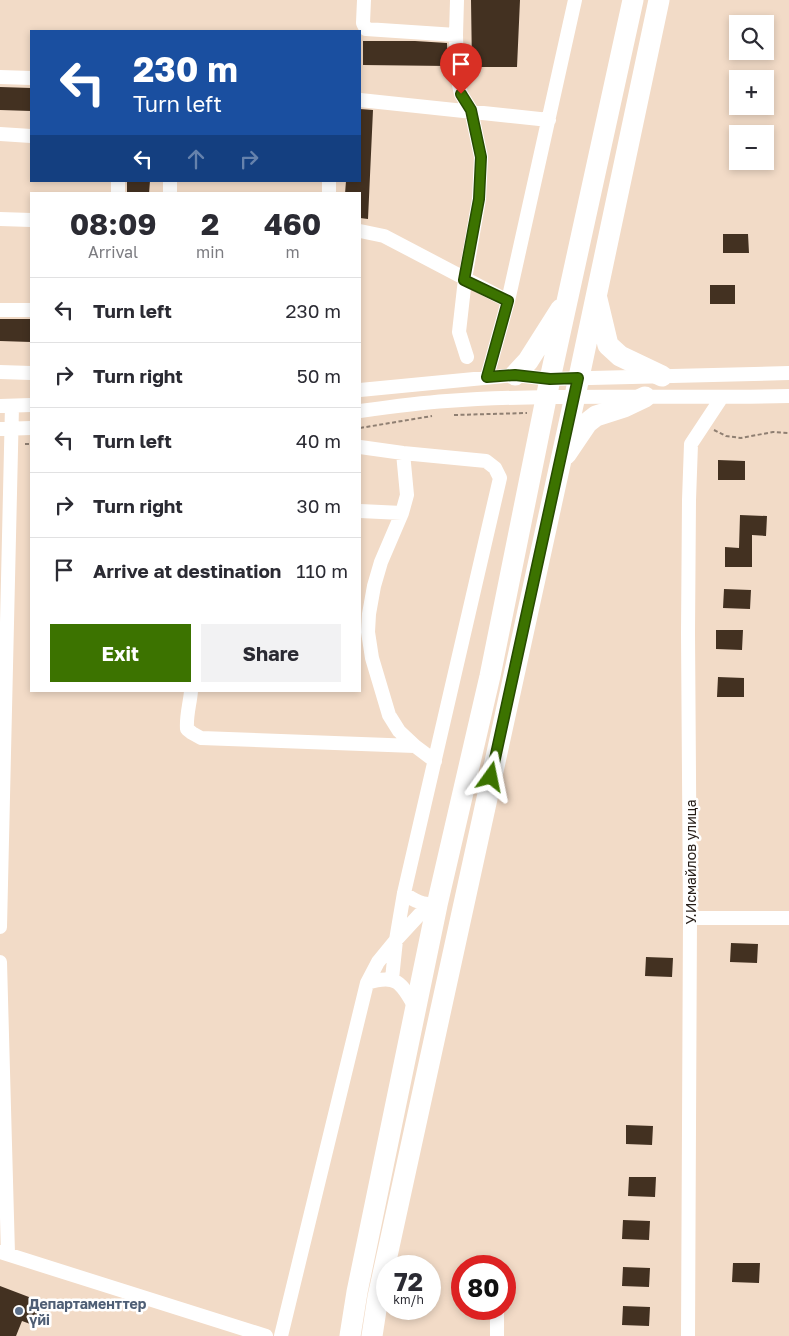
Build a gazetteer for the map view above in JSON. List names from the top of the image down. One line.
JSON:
{"streets":{"street":["У.Исмайлов улица"]},"places":["Департаменттер үйі"],"page":{"map_buttons":["+","−"],"turn":["230 m","Turn left"],"eta":["08:09","Arrival","2","min","460","m"],"list":[{"name":"Turn left","value":"230 m"},{"name":"Turn right","value":"50 m"},{"name":"Turn left","value":"40 m"},{"name":"Turn right","value":"30 m"},{"name":"Arrive at destination","value":"110 m"}],"buttons":["Exit","Share"],"speed":"72 km/h","limit":"80"}}
